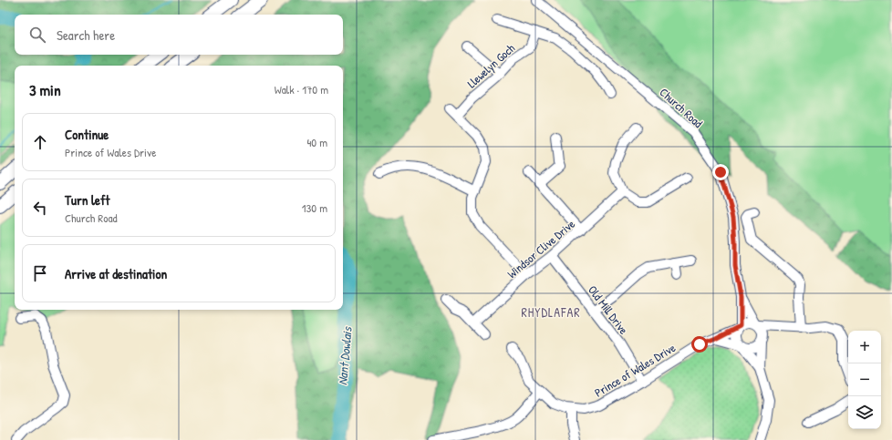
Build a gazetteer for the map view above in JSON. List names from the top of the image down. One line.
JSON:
{"streets":{"street":["Llewelyn Goch","Church Road","Windsor Clive Drive","Old Mill Drive","Prince of Wales Drive"]},"crossings":[["Church Road","Prince of Wales Drive"],["Windsor Clive Drive","Old Mill Drive"],["Old Mill Drive","Prince of Wales Drive"]],"districts":["RHYDLAFAR"],"water":["Nant Dowlais"],"page":{"search":"Search here","heading":["3 min","Walk · 170 m"],"list":[["Continue","Prince of Wales Drive","40 m"],["Turn left","Church Road","130 m"],"Arrive at destination"],"map_buttons":["+","−"]}}
